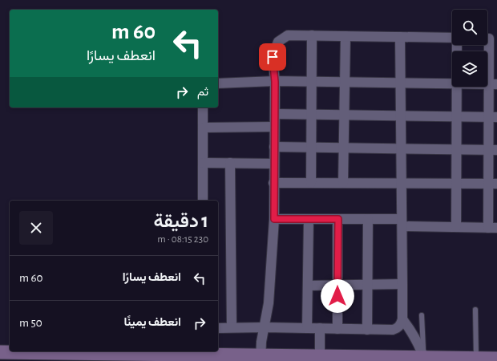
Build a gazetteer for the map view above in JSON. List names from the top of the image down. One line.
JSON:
{"page":{"turn":["60 m","انعطف يسارًا"],"then":"ثم","heading":["1 دقيقة","230 m · 08:15"],"list":[{"name":"انعطف يسارًا","value":"60 m"},{"name":"انعطف يمينًا","value":"50 m"}]}}
